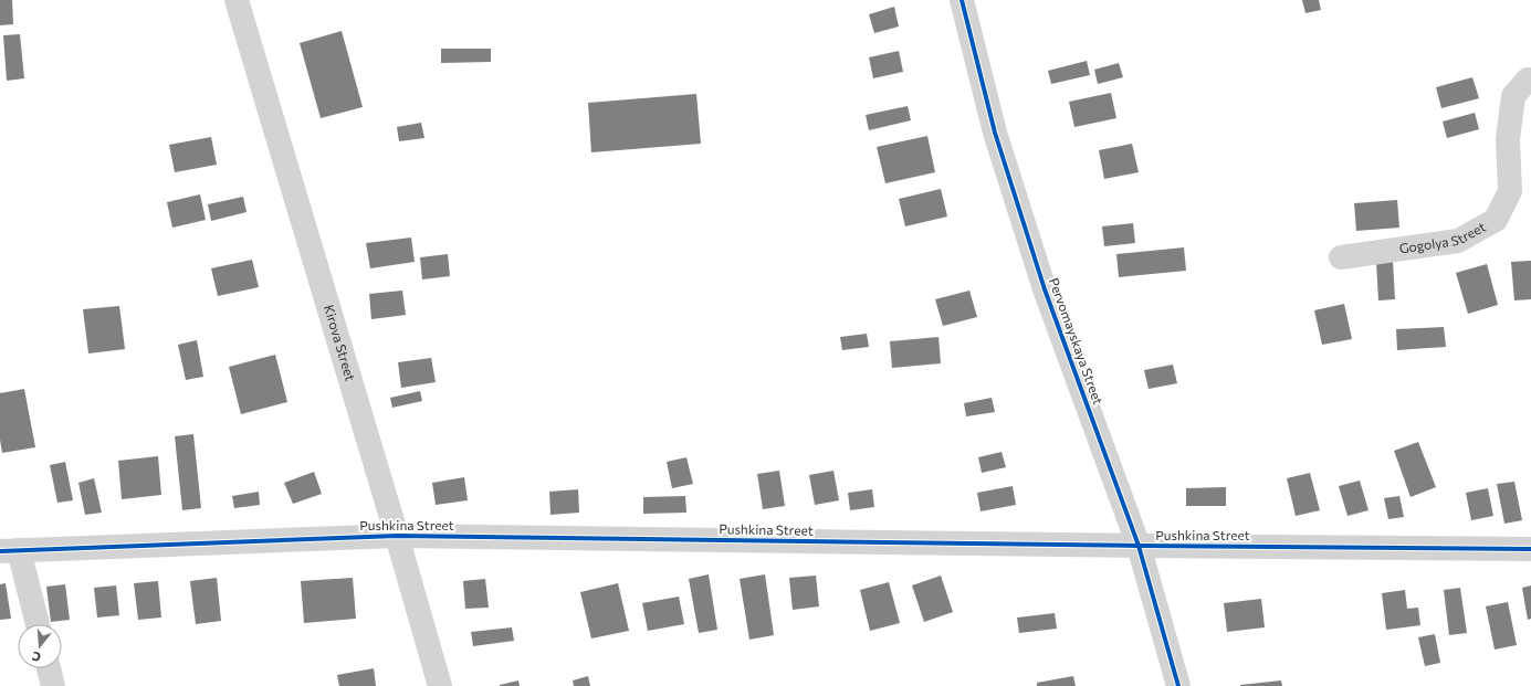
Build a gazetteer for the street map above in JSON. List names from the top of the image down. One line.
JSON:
{"streets":{"street":["Gogolya Street","Pervomayskaya Street","Kirova Street","Pushkina Street"]},"crossings":[["Pervomayskaya Street","Pushkina Street"],["Kirova Street","Pushkina Street"]],"north":"bottom"}
